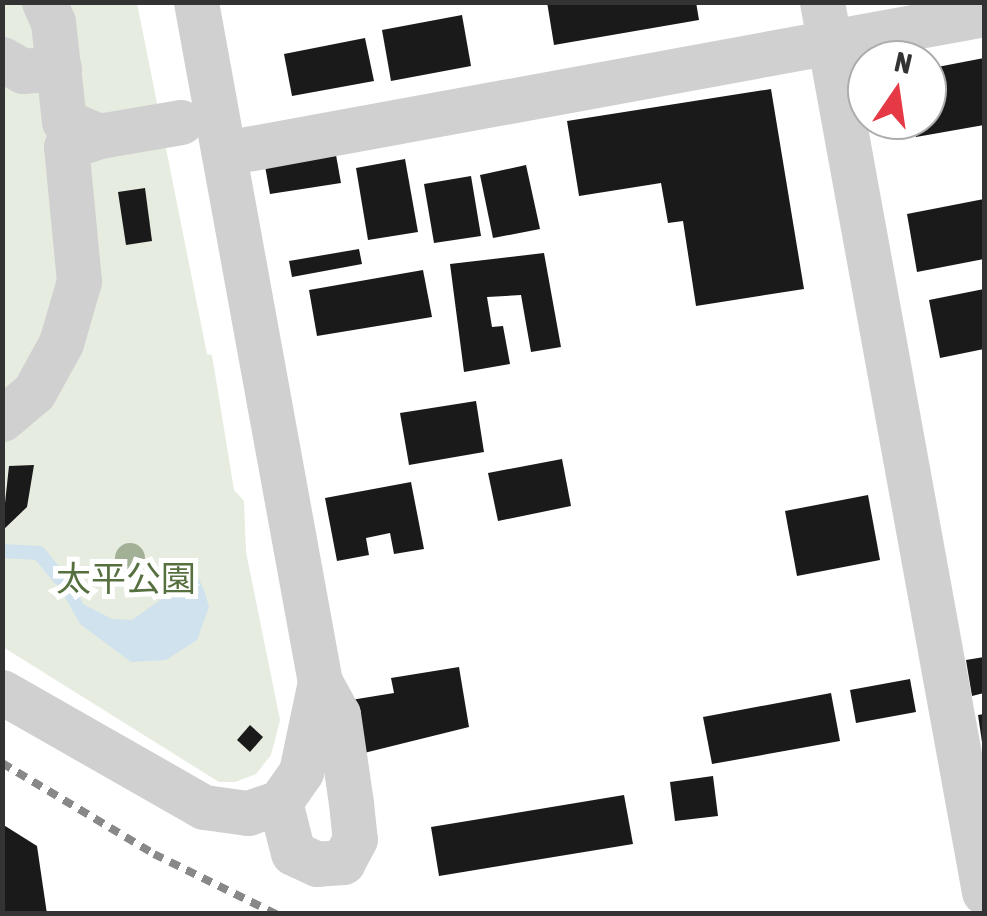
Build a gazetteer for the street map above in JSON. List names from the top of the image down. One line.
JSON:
{"parks":["太平公園"],"north":"top"}
